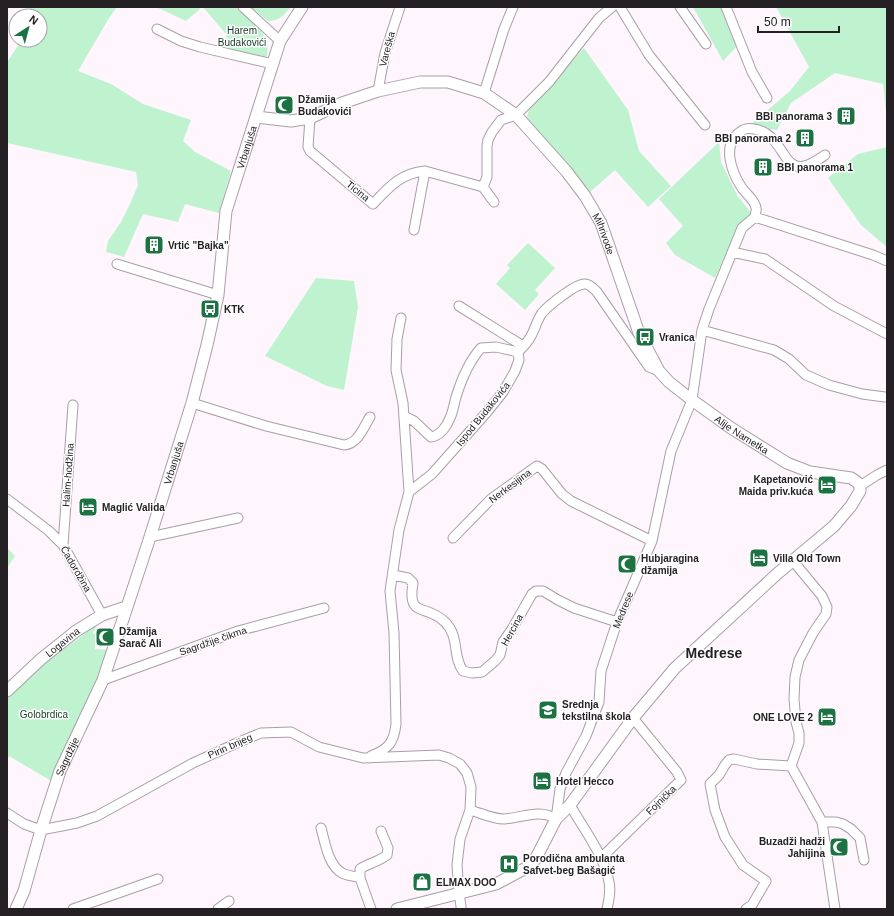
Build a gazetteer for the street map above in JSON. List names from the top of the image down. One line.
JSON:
{"streets":{"street":["Vareška","Vrbanjuša","Ticina","Mihrivode","Ispod Budakovića","Alije Nametka","Halim-hodžina","Nerkesijina","Čadordžina","Medrese","Hercina","Sagrdžije čikma","Logavina","Pirin brijeg","Sagrdžije","Fojnička"]},"crossings":[["Vareška","Mihrivode"],["Vrbanjuša","Mihrivode"],["Vrbanjuša","Logavina"],["Vrbanjuša","Sagrdžije"],["Ticina","Mihrivode"],["Mihrivode","Ispod Budakovića"],["Mihrivode","Alije Nametka"],["Mihrivode","Medrese"],["Alije Nametka","Medrese"],["Halim-hodžina","Čadordžina"],["Nerkesijina","Medrese"],["Čadordžina","Logavina"],["Medrese","Hercina"],["Sagrdžije čikma","Sagrdžije"],["Logavina","Sagrdžije"],["Pirin brijeg","Sagrdžije"]],"districts":["Medrese"],"parks":["Harem Budakovići","Golobrdica"],"places":{"mosque":["Džamija Budakovići","Hubjaragina džamija","Džamija Sarač Ali","Buzadži hadži Jahijina"],"building":["BBI panorama 3","BBI panorama 2","BBI panorama 1","Vrtić \"Bajka\""],"bus stop":["KTK","Vranica"],"hotel":["Kapetanović Maida priv.kuća","Maglić Valida","Villa Old Town","ONE LOVE 2","Hotel Hecco"],"school or university":["Srednja tekstilna škola"],"hospital":["Porodična ambulanta Safvet-beg Bašagić"],"shop":["ELMAX DOO"]},"scale_bar":"50 m","north":"top right"}
